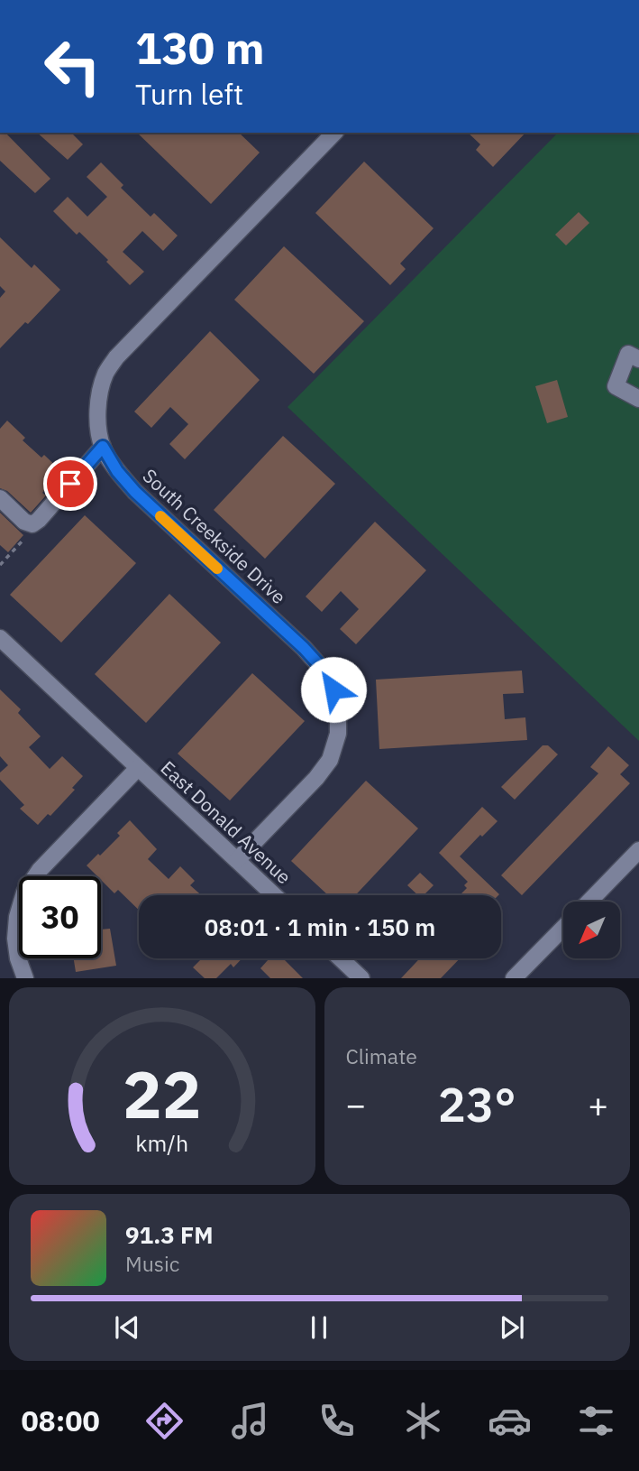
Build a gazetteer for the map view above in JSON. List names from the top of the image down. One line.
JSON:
{"streets":{"street":["South Creekside Drive","East Donald Avenue"]},"crossings":[["South Creekside Drive","East Donald Avenue"]],"north":"bottom left","page":{"turn":["130 m","Turn left"],"limit":"30","trip":"08:01 · 1 min · 150 m","tile":"Climate","heat":["−","23°","+"],"song":["91.3 FM","Music"],"tabs":"08:00","gauge":["22","km/h"]}}
